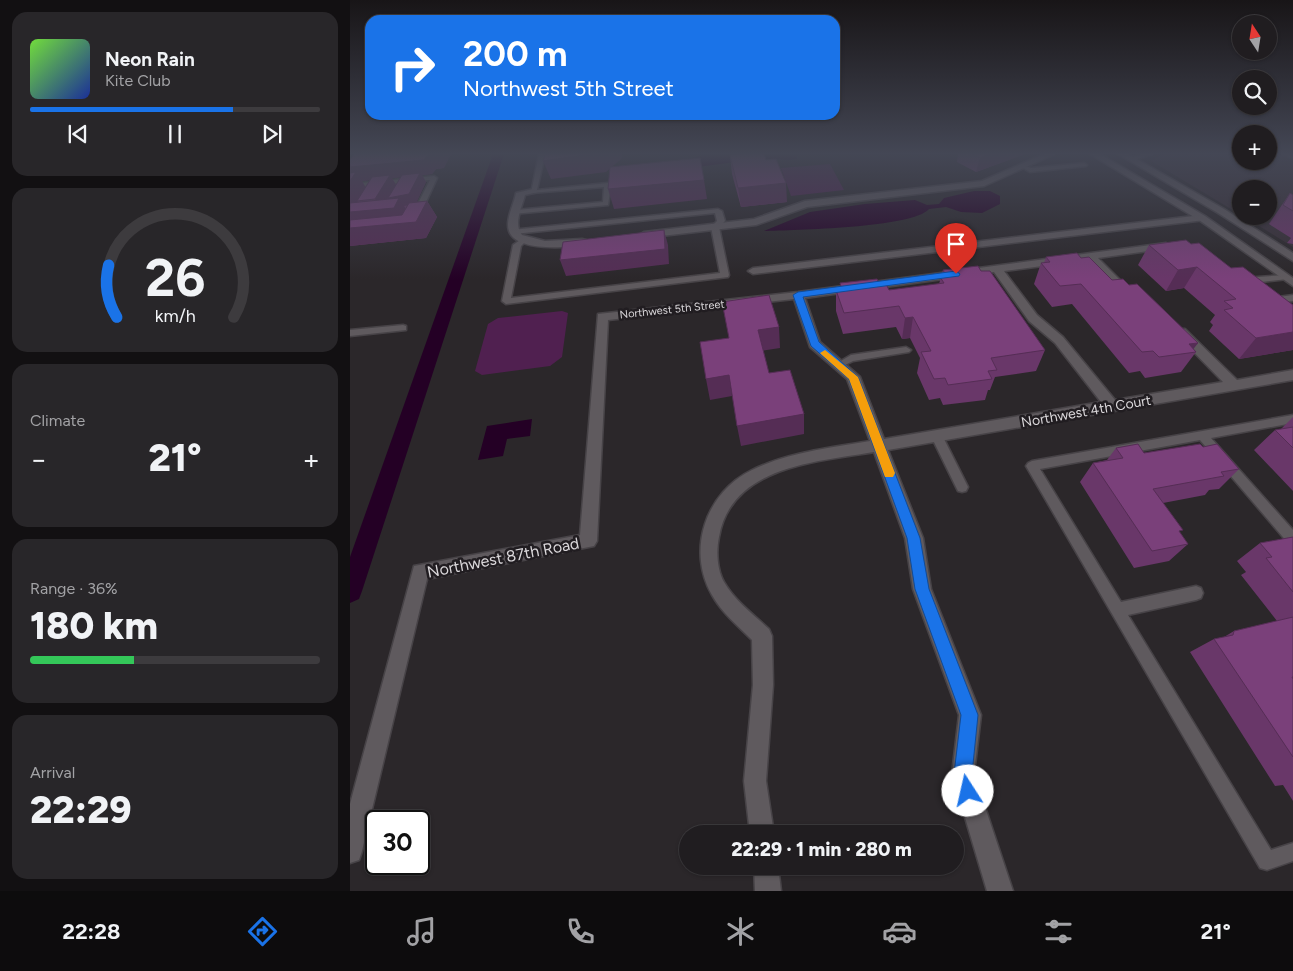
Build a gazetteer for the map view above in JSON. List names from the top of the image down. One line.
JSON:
{"streets":{"street":["Northwest 5th Street","Northwest 4th Court","Northwest 87th Road"]},"crossings":[["Northwest 5th Street","Northwest 87th Road"]],"north":"top","page":{"map_buttons":["+","−"],"turn":["200 m","Northwest 5th Street"],"song":["Neon Rain","Kite Club"],"tile":["Climate",["Range · 36%","180 km"],["Arrival","22:29"]],"heat":["−","21°","+"],"limit":"30","trip":"22:29 · 1 min · 280 m","tabs":["22:28","21°"],"gauge":["26","km/h"]}}
